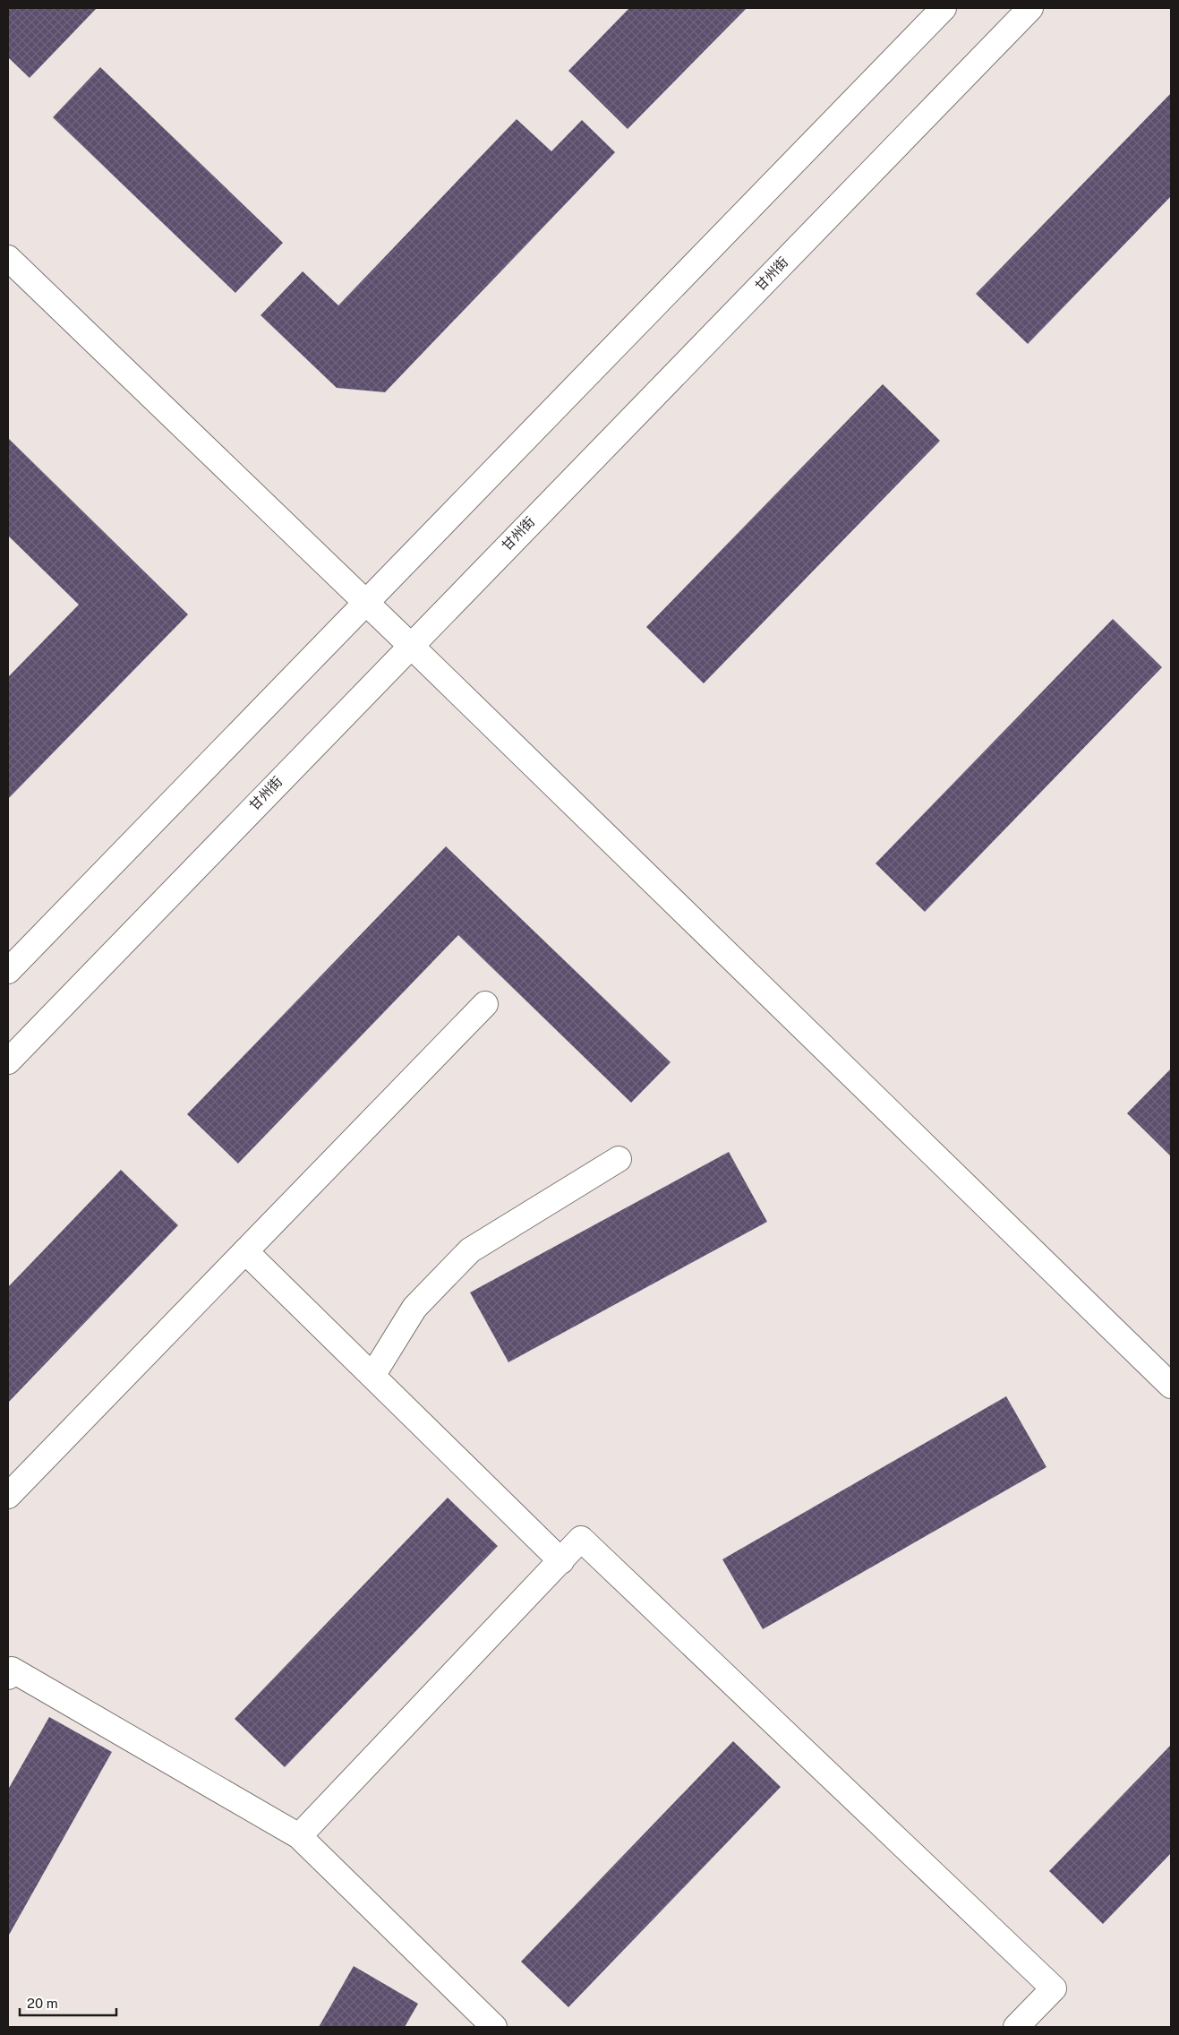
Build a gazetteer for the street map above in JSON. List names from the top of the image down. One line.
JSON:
{"streets":{"street":["甘州街"]},"scale_bar":"20 m"}
